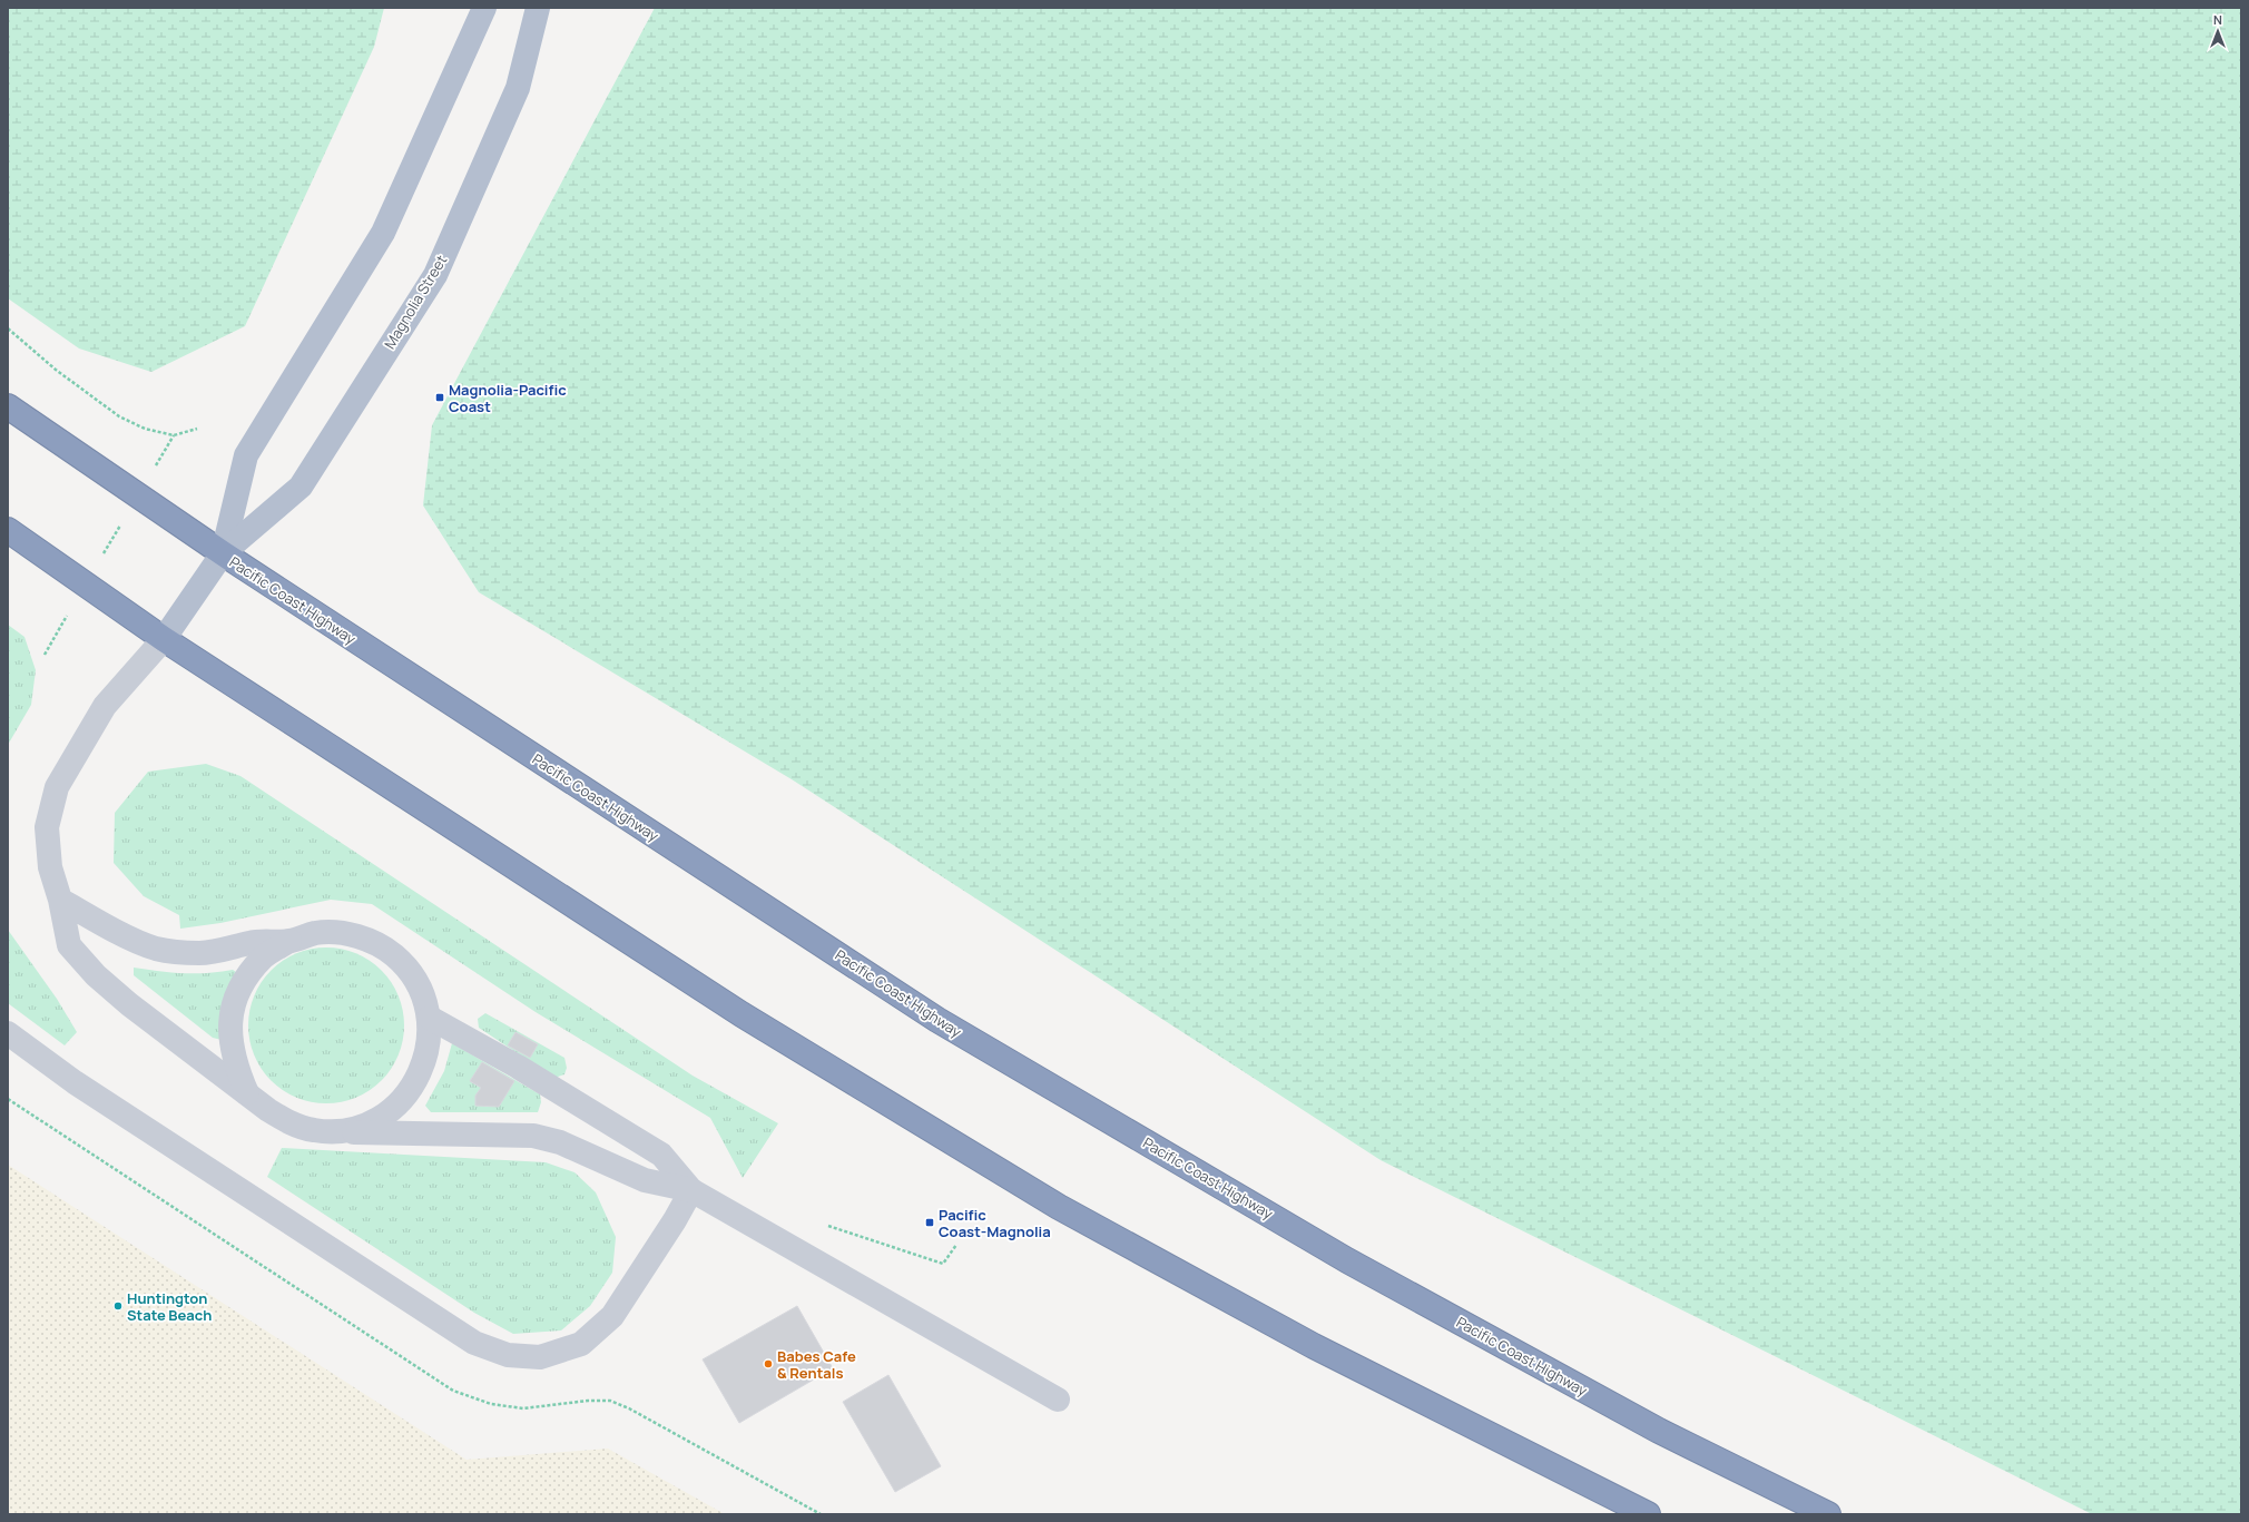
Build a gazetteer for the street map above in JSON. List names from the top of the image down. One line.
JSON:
{"streets":{"highway":["Pacific Coast Highway"],"main road":["Magnolia Street"]},"crossings":[["Magnolia Street","Pacific Coast Highway"]],"places":{"transit":["Magnolia-Pacific Coast","Pacific Coast-Magnolia"],"other":["Huntington State Beach","Babes Cafe & Rentals"]},"north":"top"}
